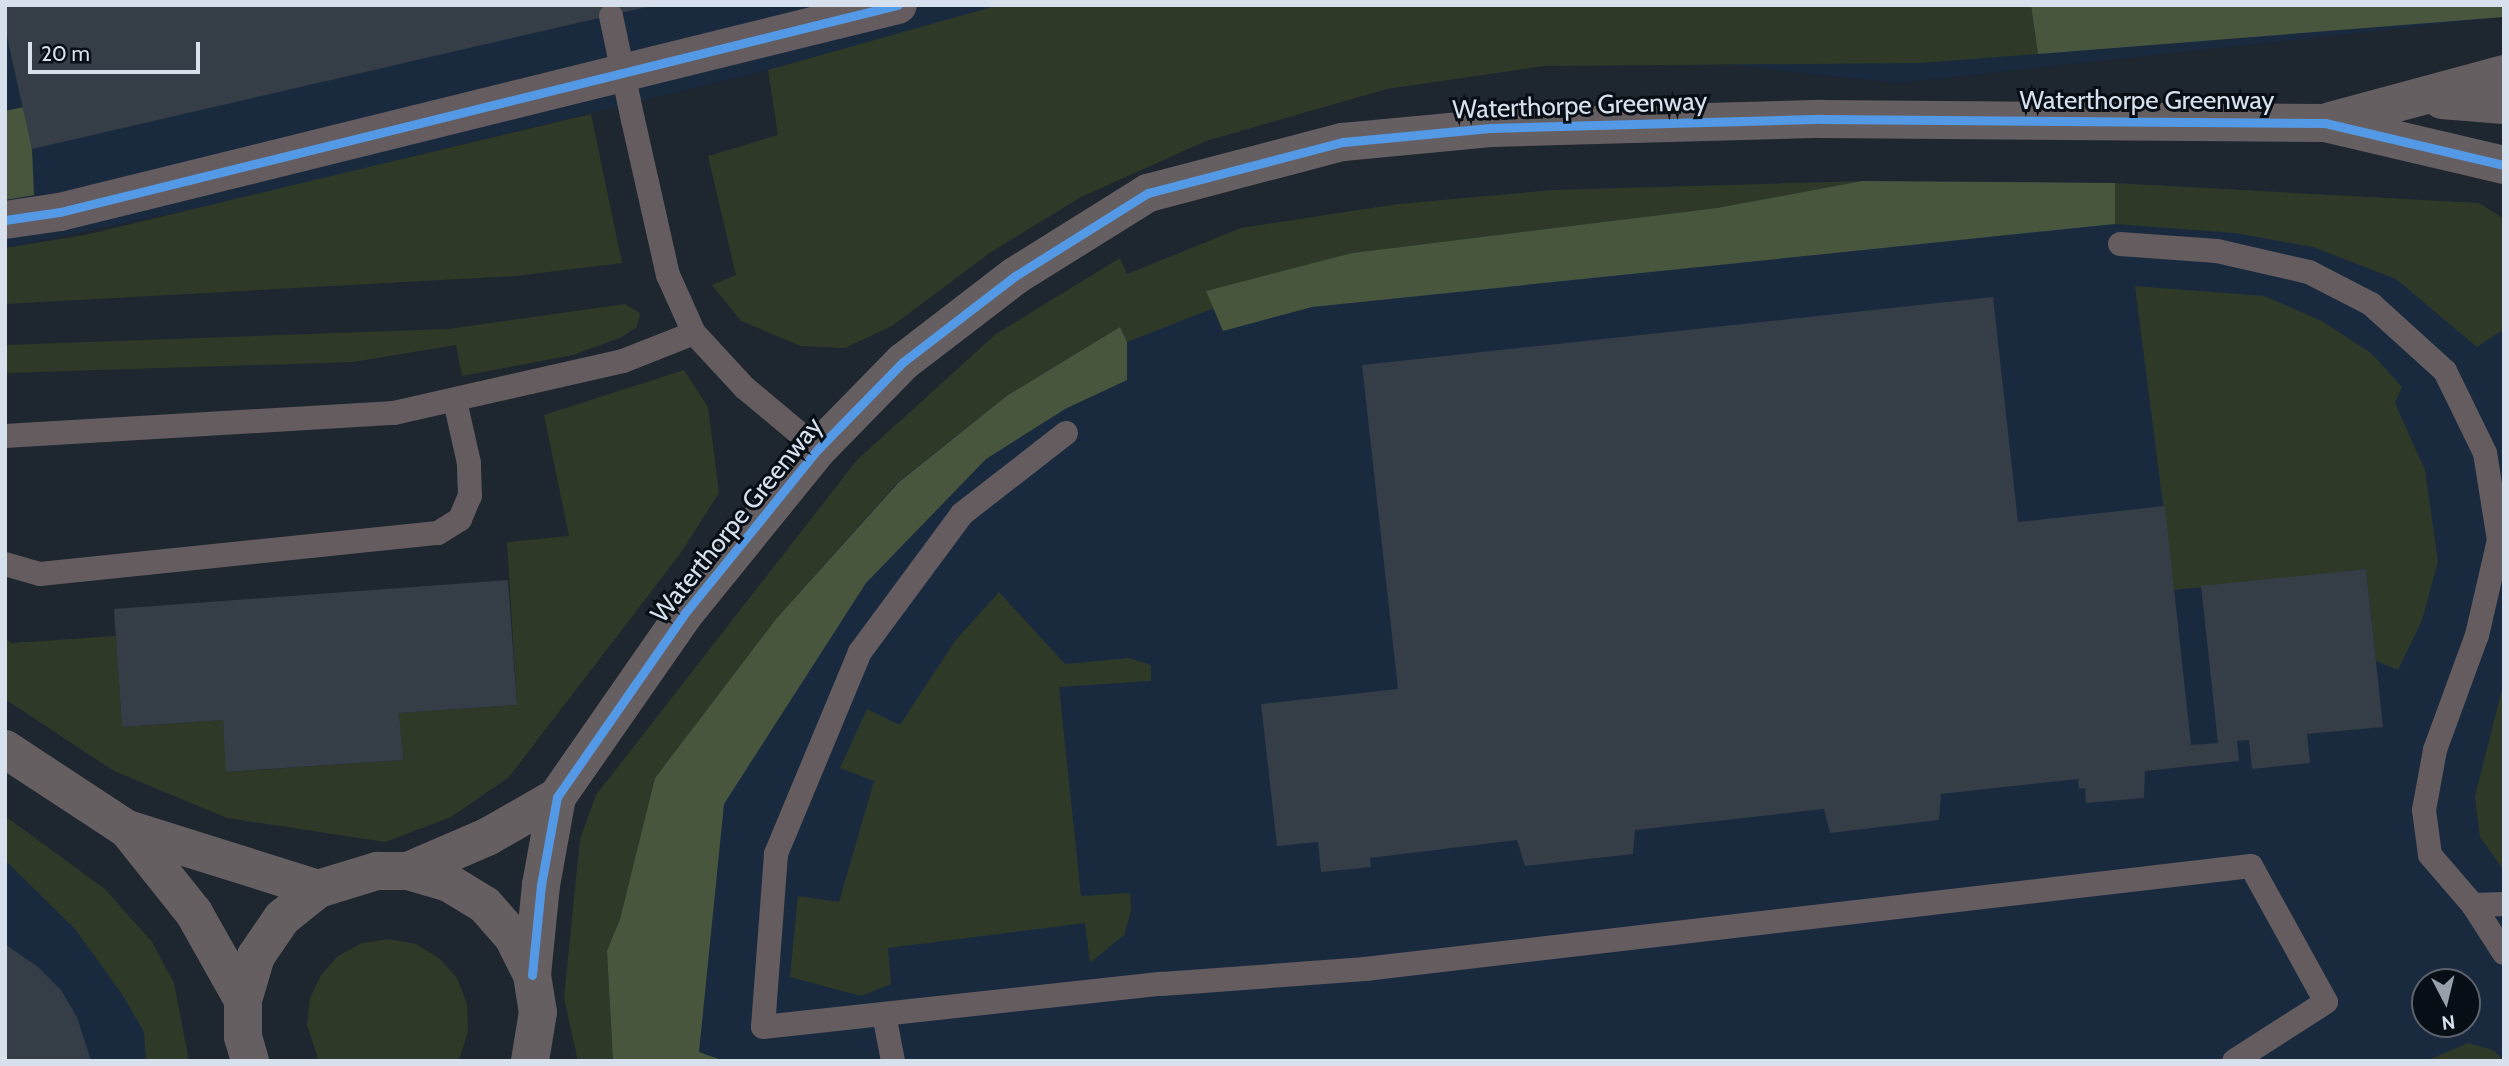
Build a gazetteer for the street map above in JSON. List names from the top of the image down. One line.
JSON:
{"streets":{"street":["Waterthorpe Greenway"]},"scale_bar":"20 m","north":"bottom"}
